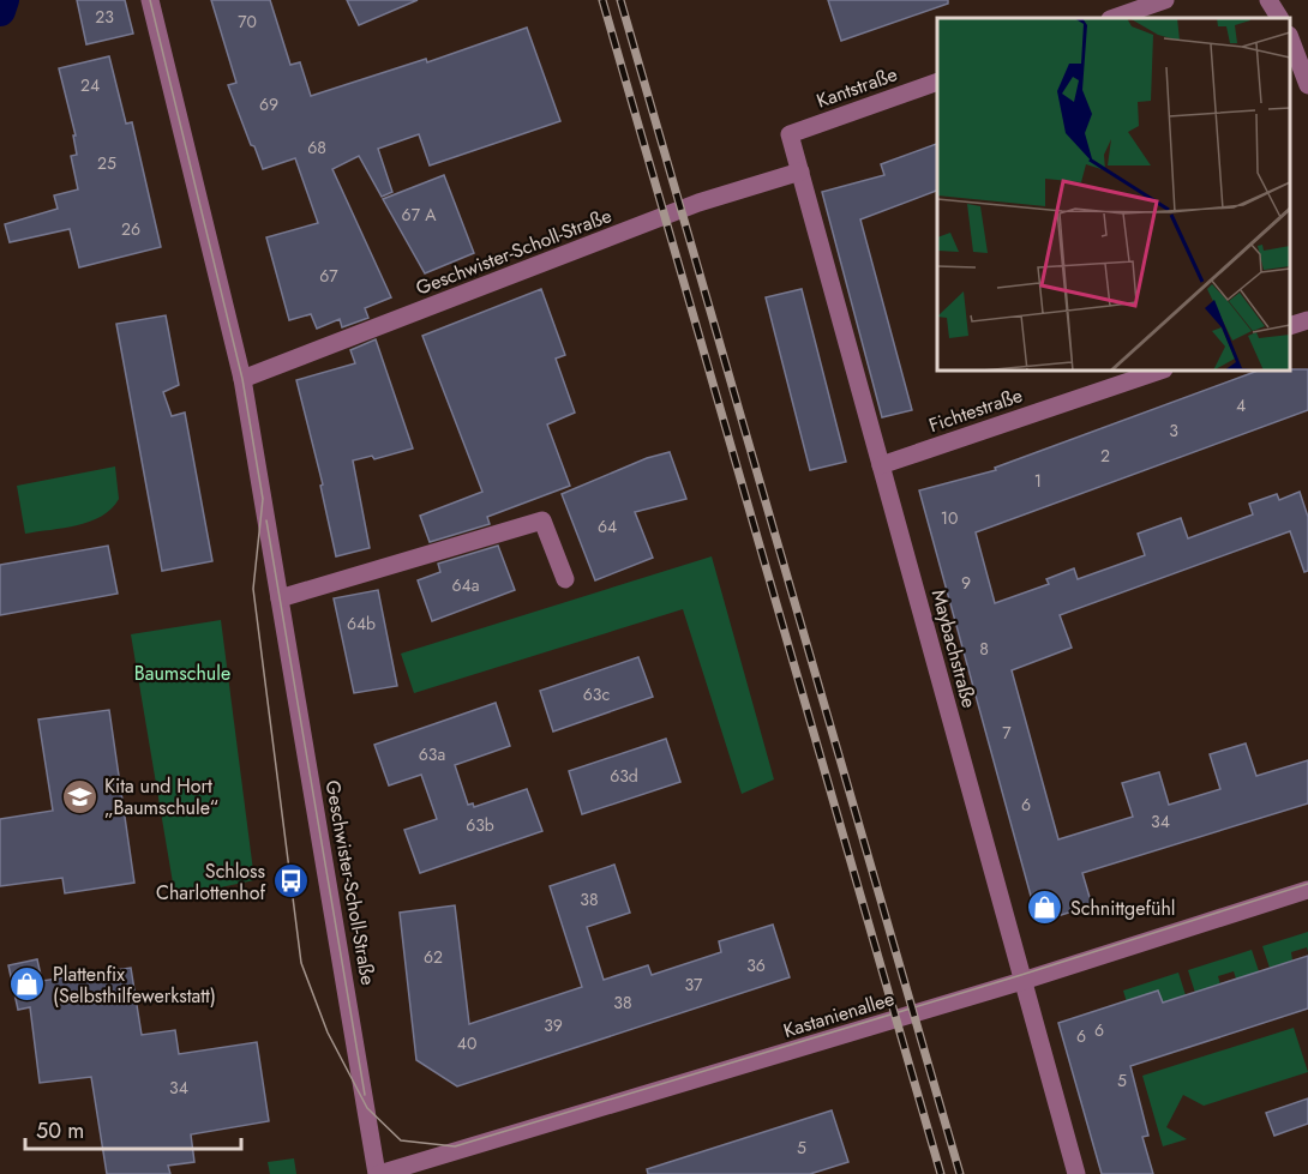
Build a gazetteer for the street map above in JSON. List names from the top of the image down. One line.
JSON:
{"streets":{"street":["Kantstraße","Geschwister-Scholl-Straße","Fichtestraße","Maybachstraße","Kastanienallee"]},"crossings":[["Kantstraße","Maybachstraße"],["Geschwister-Scholl-Straße","Maybachstraße"],["Geschwister-Scholl-Straße","Kastanienallee"],["Fichtestraße","Maybachstraße"],["Maybachstraße","Kastanienallee"]],"parks":["Baumschule"],"places":{"school or university":["Kita und Hort „Baumschule“"],"bus stop":["Schloss Charlottenhof"],"shop":["Schnittgefühl","Plattenfix (Selbsthilfewerkstatt)"]},"house_numbers":["23","70","24","69","68","25","67 A","26","67","4","3","2","1","10","64","9","64a","64b","8","63c","7","63a","63d","6","34","63b","38","62","36","37","38","39","6","6","40","5","34","5"],"scale_bar":"50 m"}
